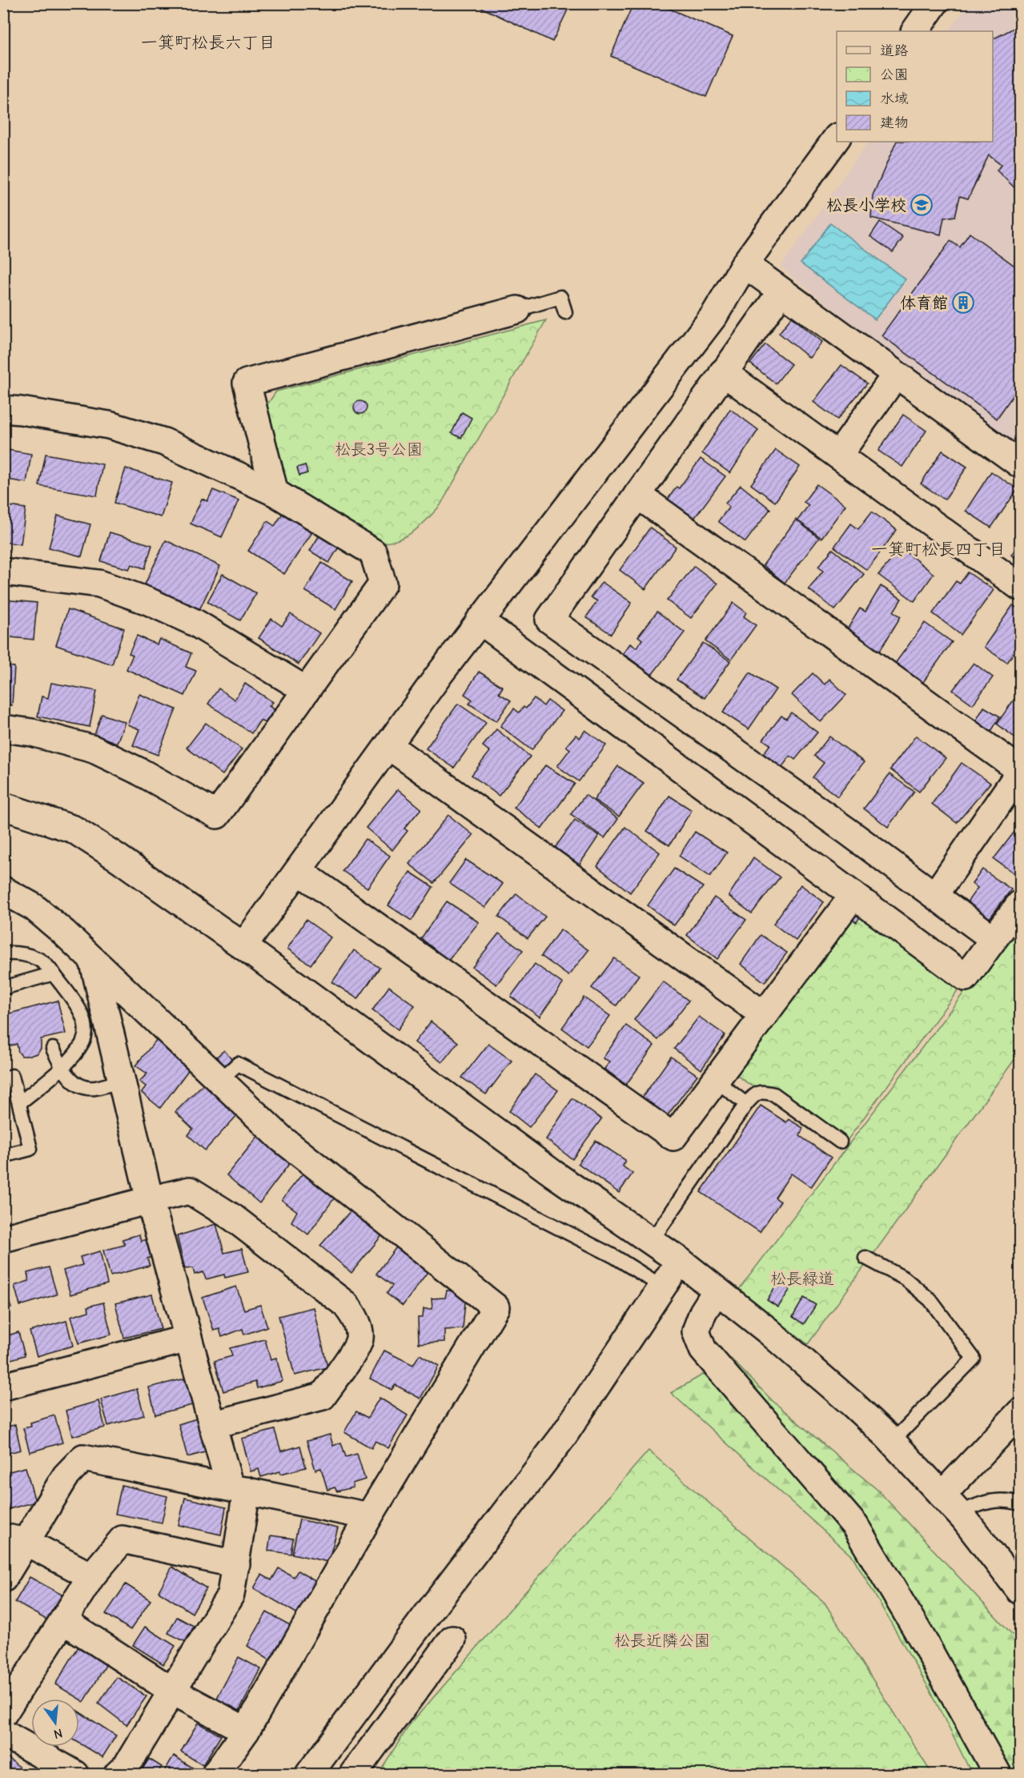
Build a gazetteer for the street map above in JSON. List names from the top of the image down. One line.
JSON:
{"districts":["一箕町松長六丁目","一箕町松長四丁目"],"parks":["松長3号公園","松長緑道","松長近隣公園"],"places":{"school or university":["松長小学校"],"building":["体育館"]},"legend":["道路","公園","水域","建物"],"north":"bottom"}
